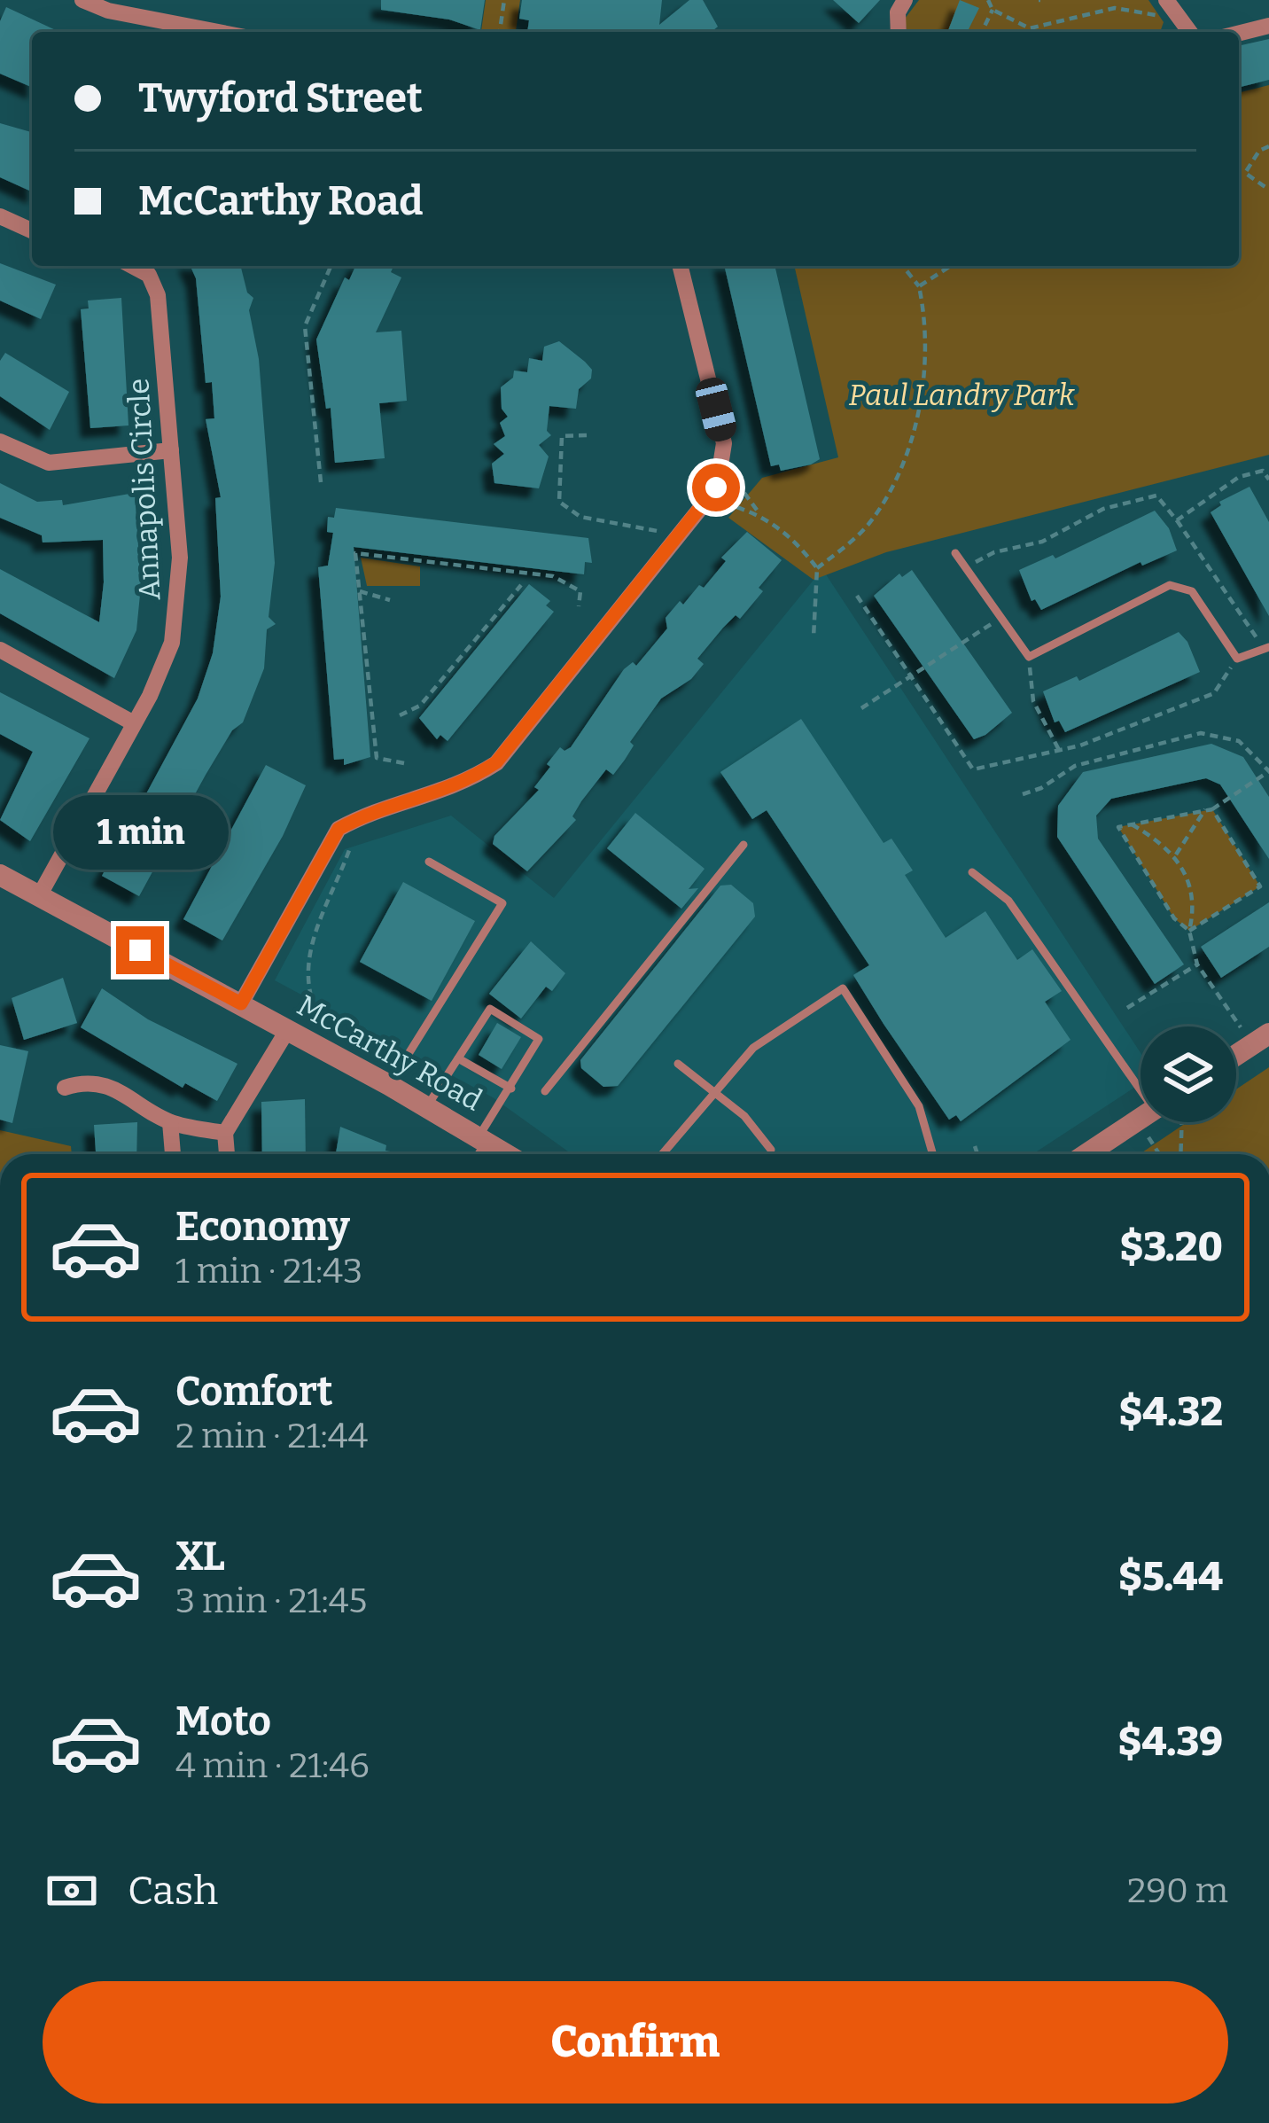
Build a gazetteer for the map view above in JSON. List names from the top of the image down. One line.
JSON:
{"streets":{"street":["Annapolis Circle","McCarthy Road"]},"crossings":[["Annapolis Circle","McCarthy Road"]],"parks":["Paul Landry Park"],"page":{"banner":["Twyford Street","McCarthy Road"],"bubble":"1 min","list":[{"name":"Economy","note":"1 min · 21:43","value":"$3.20"},{"name":"Comfort","note":"2 min · 21:44","value":"$4.32"},{"name":"XL","note":"3 min · 21:45","value":"$5.44"},{"name":"Moto","note":"4 min · 21:46","value":"$4.39"}],"pay":["Cash","290 m"],"buttons":"Confirm"}}
